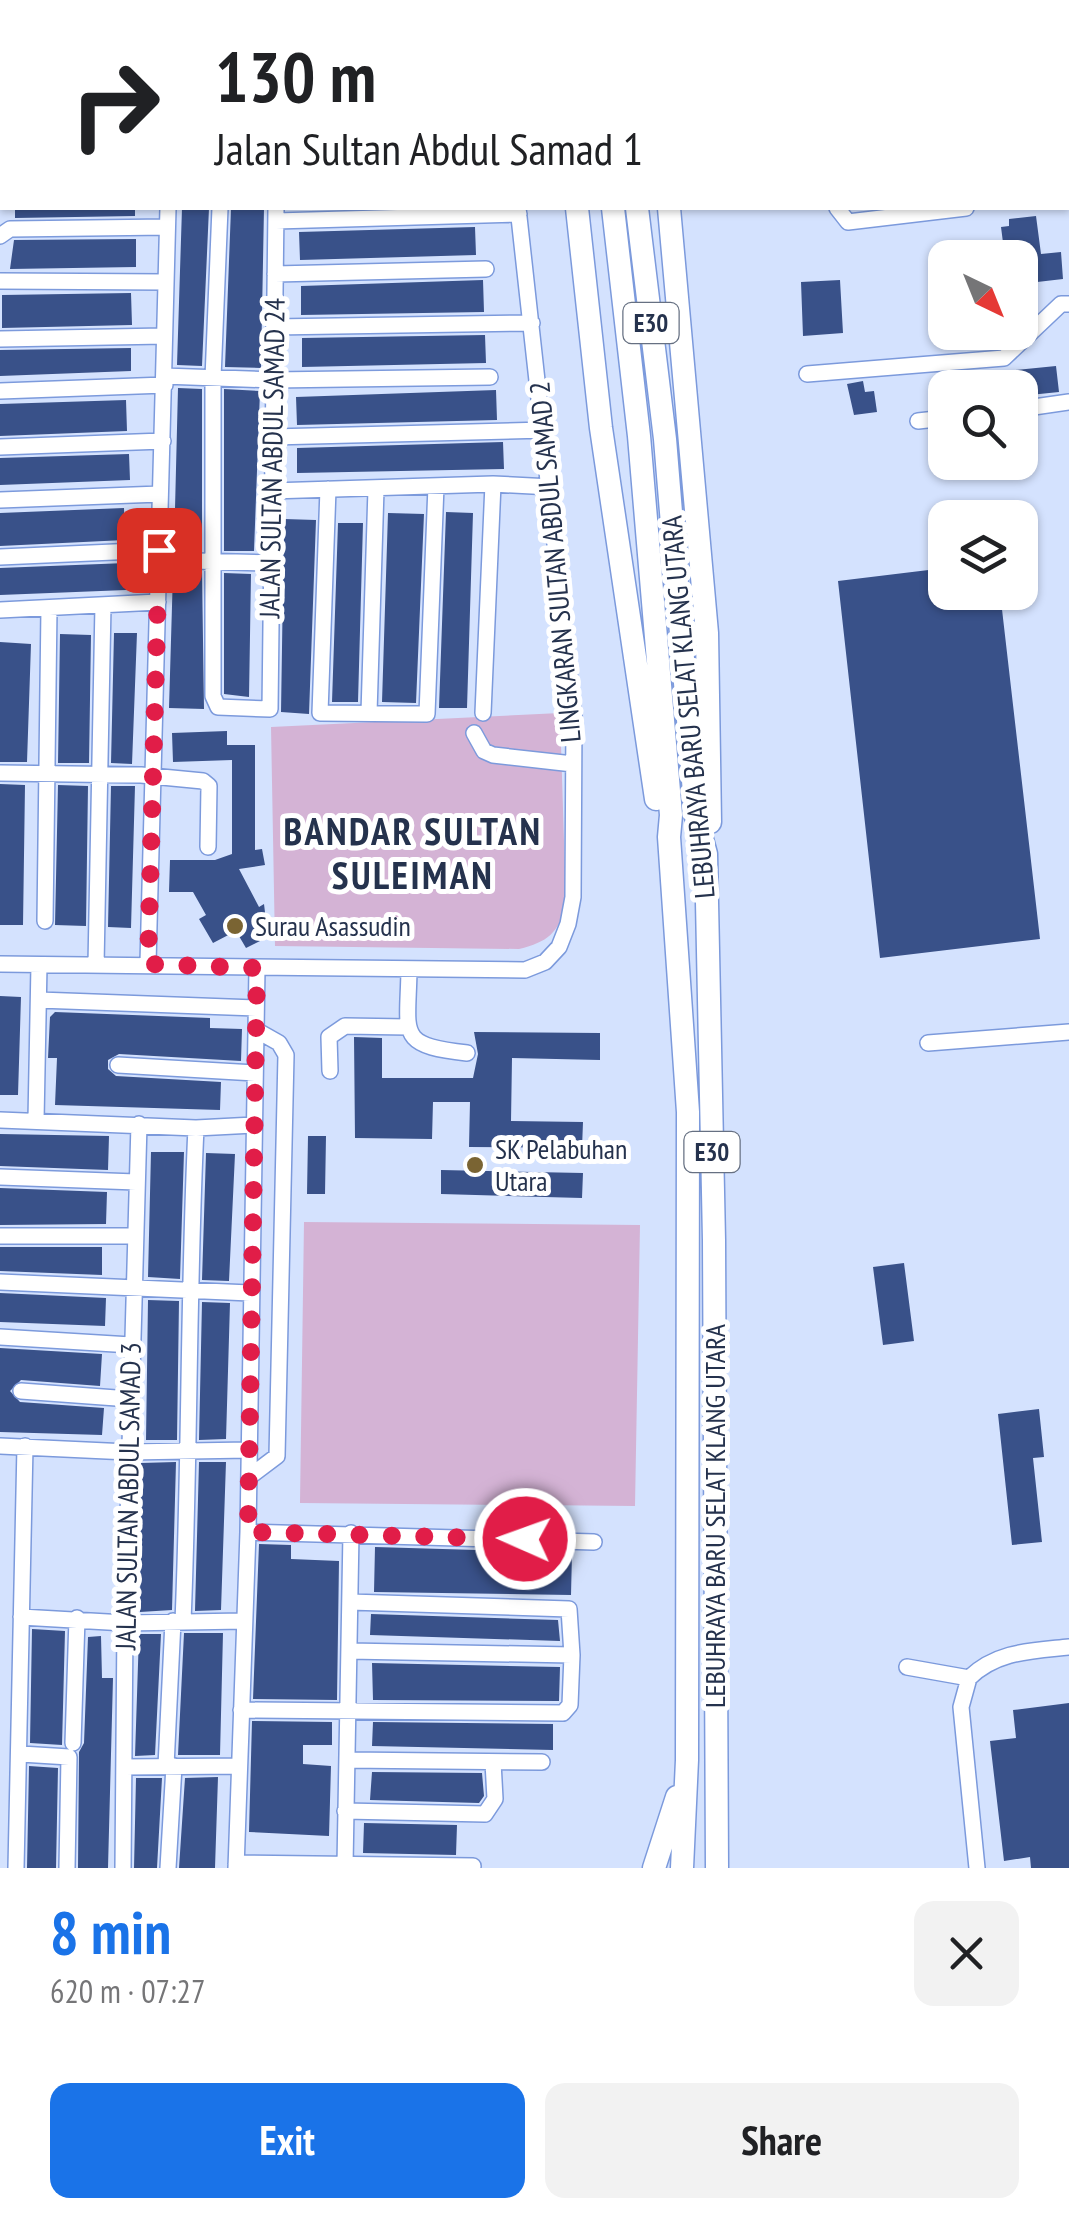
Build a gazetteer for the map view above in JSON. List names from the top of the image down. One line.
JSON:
{"streets":{"highway":["E30","LEBUHRAYA BARU SELAT KLANG UTARA"],"street":["JALAN SULTAN ABDUL SAMAD 24","LINGKARAN SULTAN ABDUL SAMAD 2","JALAN SULTAN ABDUL SAMAD 3"]},"districts":["BANDAR SULTAN SULEIMAN"],"places":["Surau Asassudin","SK Pelabuhan Utara"],"north":"bottom right","page":{"turn":["130 m","Jalan Sultan Abdul Samad 1"],"heading":["8 min","620 m · 07:27"],"buttons":["Exit","Share"]}}
